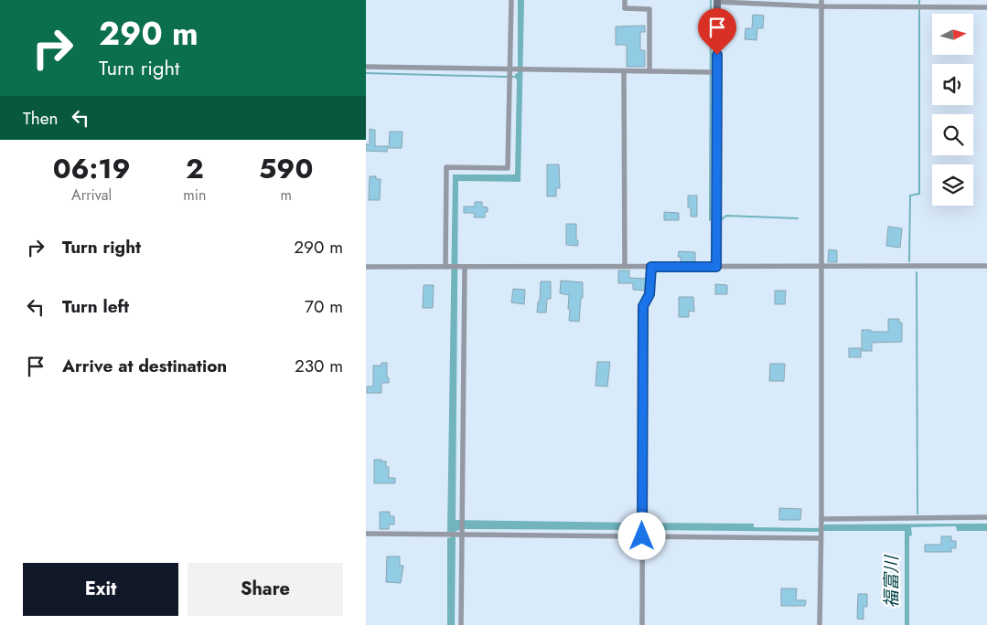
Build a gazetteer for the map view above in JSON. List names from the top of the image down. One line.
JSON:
{"water":["福富川"],"north":"right","page":{"turn":["290 m","Turn right"],"then":"Then","eta":["06:19","Arrival","2","min","590","m"],"list":[{"name":"Turn right","value":"290 m"},{"name":"Turn left","value":"70 m"},{"name":"Arrive at destination","value":"230 m"}],"buttons":["Exit","Share"]}}
